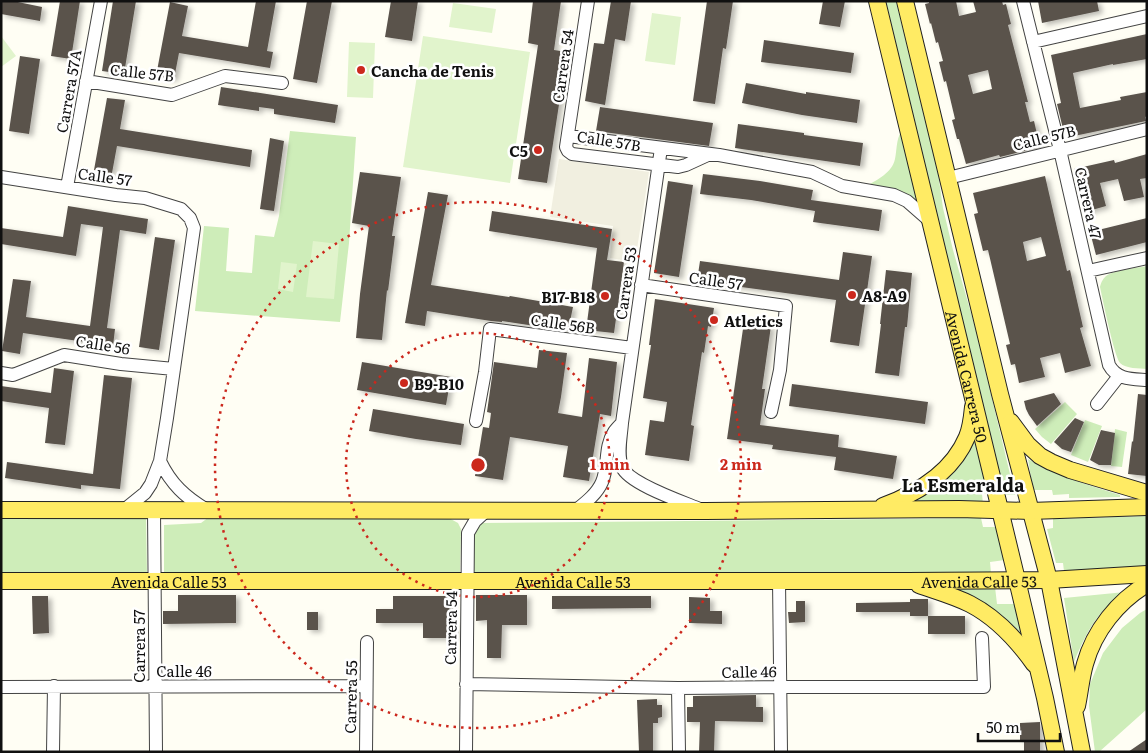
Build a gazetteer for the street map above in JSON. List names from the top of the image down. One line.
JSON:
{"streets":{"main road":["Avenida Carrera 50","Avenida Calle 53"],"street":["Carrera 54","Calle 57B","Carrera 57A","Calle 57","Carrera 47","Carrera 53","Calle 56B","Calle 56","Carrera 57","Calle 46","Carrera 55"]},"crossings":[["Carrera 54","Calle 57B"],["Carrera 54","Avenida Calle 53"],["Carrera 54","Calle 46"],["Calle 57B","Carrera 57A"],["Calle 57B","Carrera 47"],["Calle 57B","Carrera 53"],["Calle 57B","Avenida Carrera 50"],["Carrera 57A","Calle 57"],["Calle 57","Carrera 53"],["Calle 57","Calle 56"],["Carrera 53","Calle 56B"],["Avenida Carrera 50","Avenida Calle 53"],["Avenida Calle 53","Carrera 57"],["Carrera 57","Calle 46"],["Calle 46","Carrera 55"]],"districts":["La Esmeralda"],"places":["Cancha de Tenis","C5","A8-A9","B17-B18","Atletics","B9-B10"],"scale_bar":"50 m","rings":["1 min","2 min"]}
